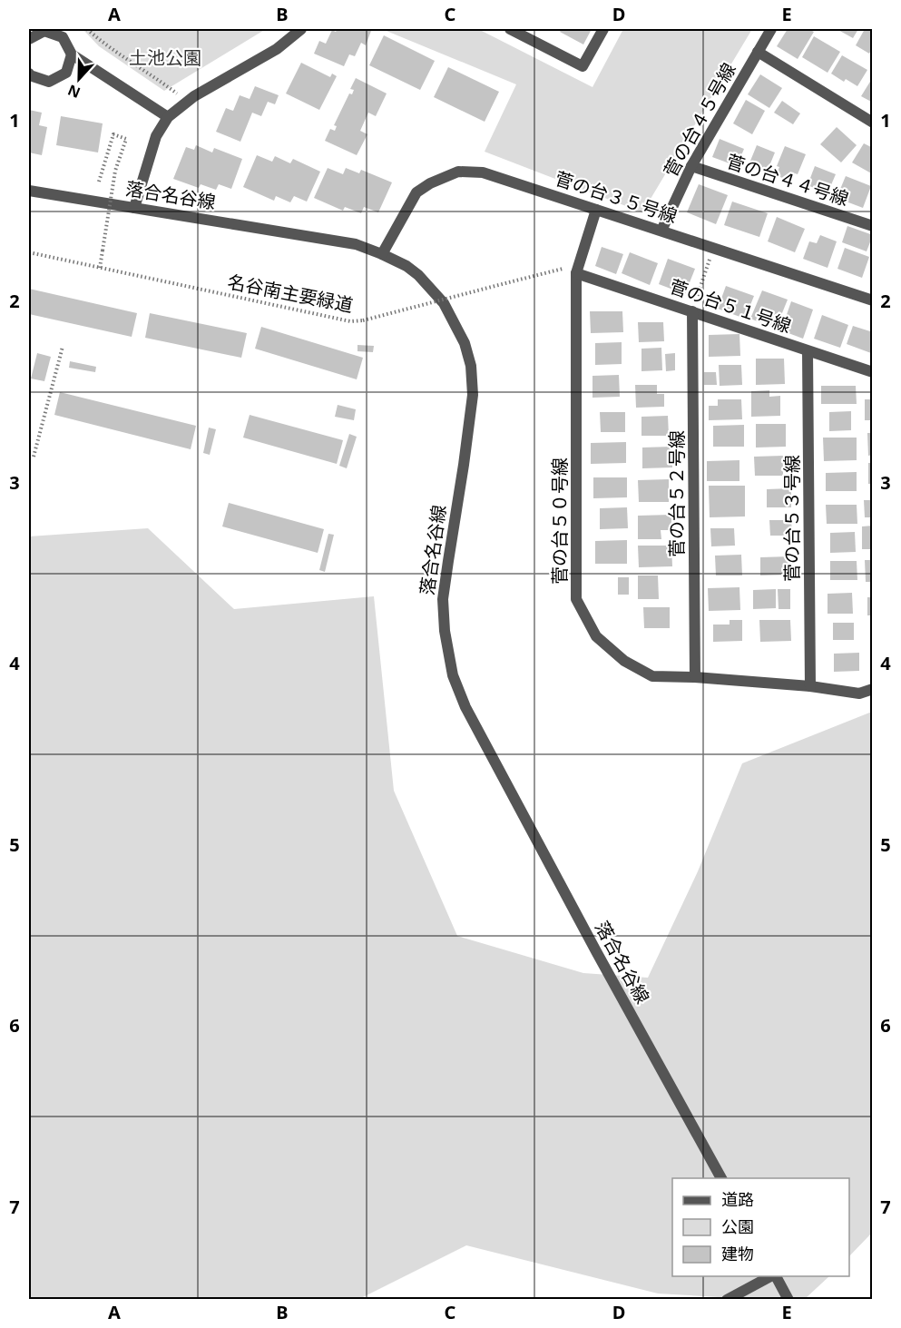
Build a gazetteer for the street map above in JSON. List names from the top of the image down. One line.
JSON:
{"streets":{"street":["菅の台４５号線","菅の台４４号線","落合名谷線","菅の台３５号線","菅の台５１号線","菅の台５２号線","菅の台５３号線","菅の台５０号線"],"path":["名谷南主要緑道"]},"crossings":[["菅の台４５号線","菅の台４４号線"],["菅の台４５号線","菅の台３５号線"],["落合名谷線","菅の台３５号線"],["菅の台３５号線","菅の台５０号線"],["名谷南主要緑道","菅の台５１号線"],["名谷南主要緑道","菅の台５０号線"],["菅の台５１号線","菅の台５２号線"],["菅の台５１号線","菅の台５３号線"],["菅の台５１号線","菅の台５０号線"],["菅の台５２号線","菅の台５０号線"],["菅の台５３号線","菅の台５０号線"]],"parks":["土池公園"],"legend":["道路","公園","建物"],"north":"bottom","grid":{"columns":["A","B","C","D","E"],"rows":["1","2","3","4","5","6","7"]}}
